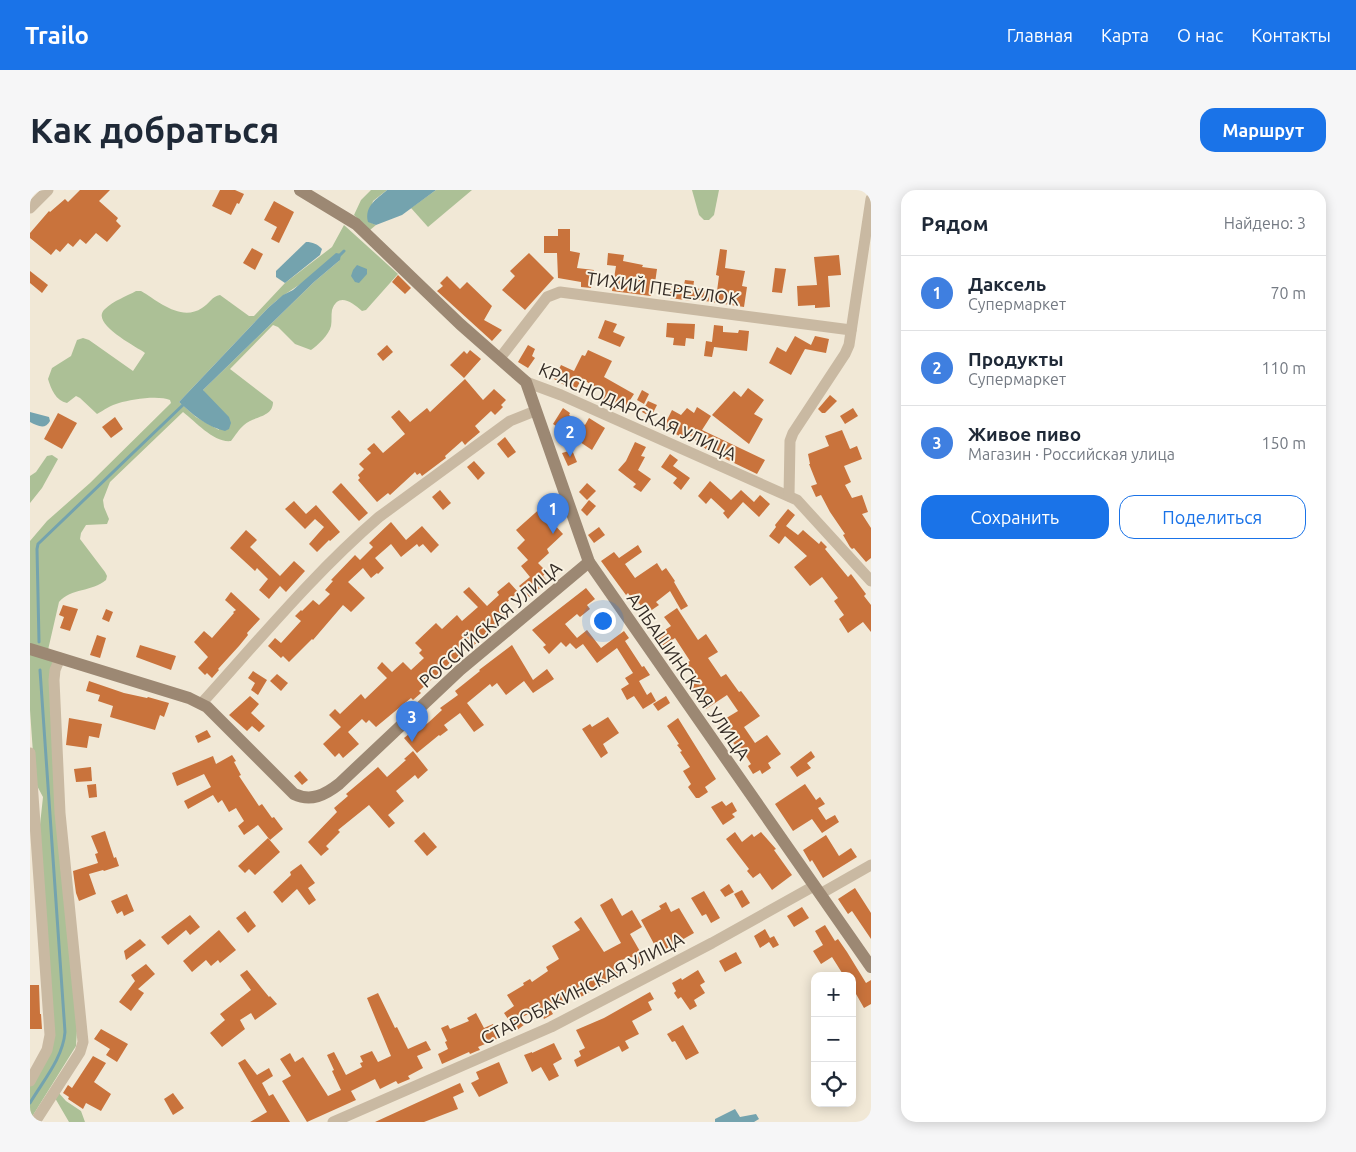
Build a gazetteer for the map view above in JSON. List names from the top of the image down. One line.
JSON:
{"streets":{"street":["ТИХИЙ ПЕРЕУЛОК","КРАСНОДАРСКАЯ УЛИЦА","РОССИЙСКАЯ УЛИЦА","АЛБАШИНСКАЯ УЛИЦА","СТАРОБАКИНСКАЯ УЛИЦА"]},"crossings":[["ТИХИЙ ПЕРЕУЛОК","КРАСНОДАРСКАЯ УЛИЦА"],["КРАСНОДАРСКАЯ УЛИЦА","АЛБАШИНСКАЯ УЛИЦА"],["РОССИЙСКАЯ УЛИЦА","АЛБАШИНСКАЯ УЛИЦА"],["АЛБАШИНСКАЯ УЛИЦА","СТАРОБАКИНСКАЯ УЛИЦА"]],"page":{"header":"Trailo","nav":["Главная","Карта","О нас","Контакты"],"buttons":["Маршрут",["Сохранить","Поделиться"]],"title":"Как добраться","heading":["Рядом","Найдено: 3"],"list":[{"mark":"1","name":"Даксель","note":"Супермаркет","value":"70 m"},{"mark":"2","name":"Продукты","note":"Супермаркет","value":"110 m"},{"mark":"3","name":"Живое пиво","note":"Магазин · Российская улица","value":"150 m"}],"pins":["2","1","3"],"map_buttons":["+","−"]}}
